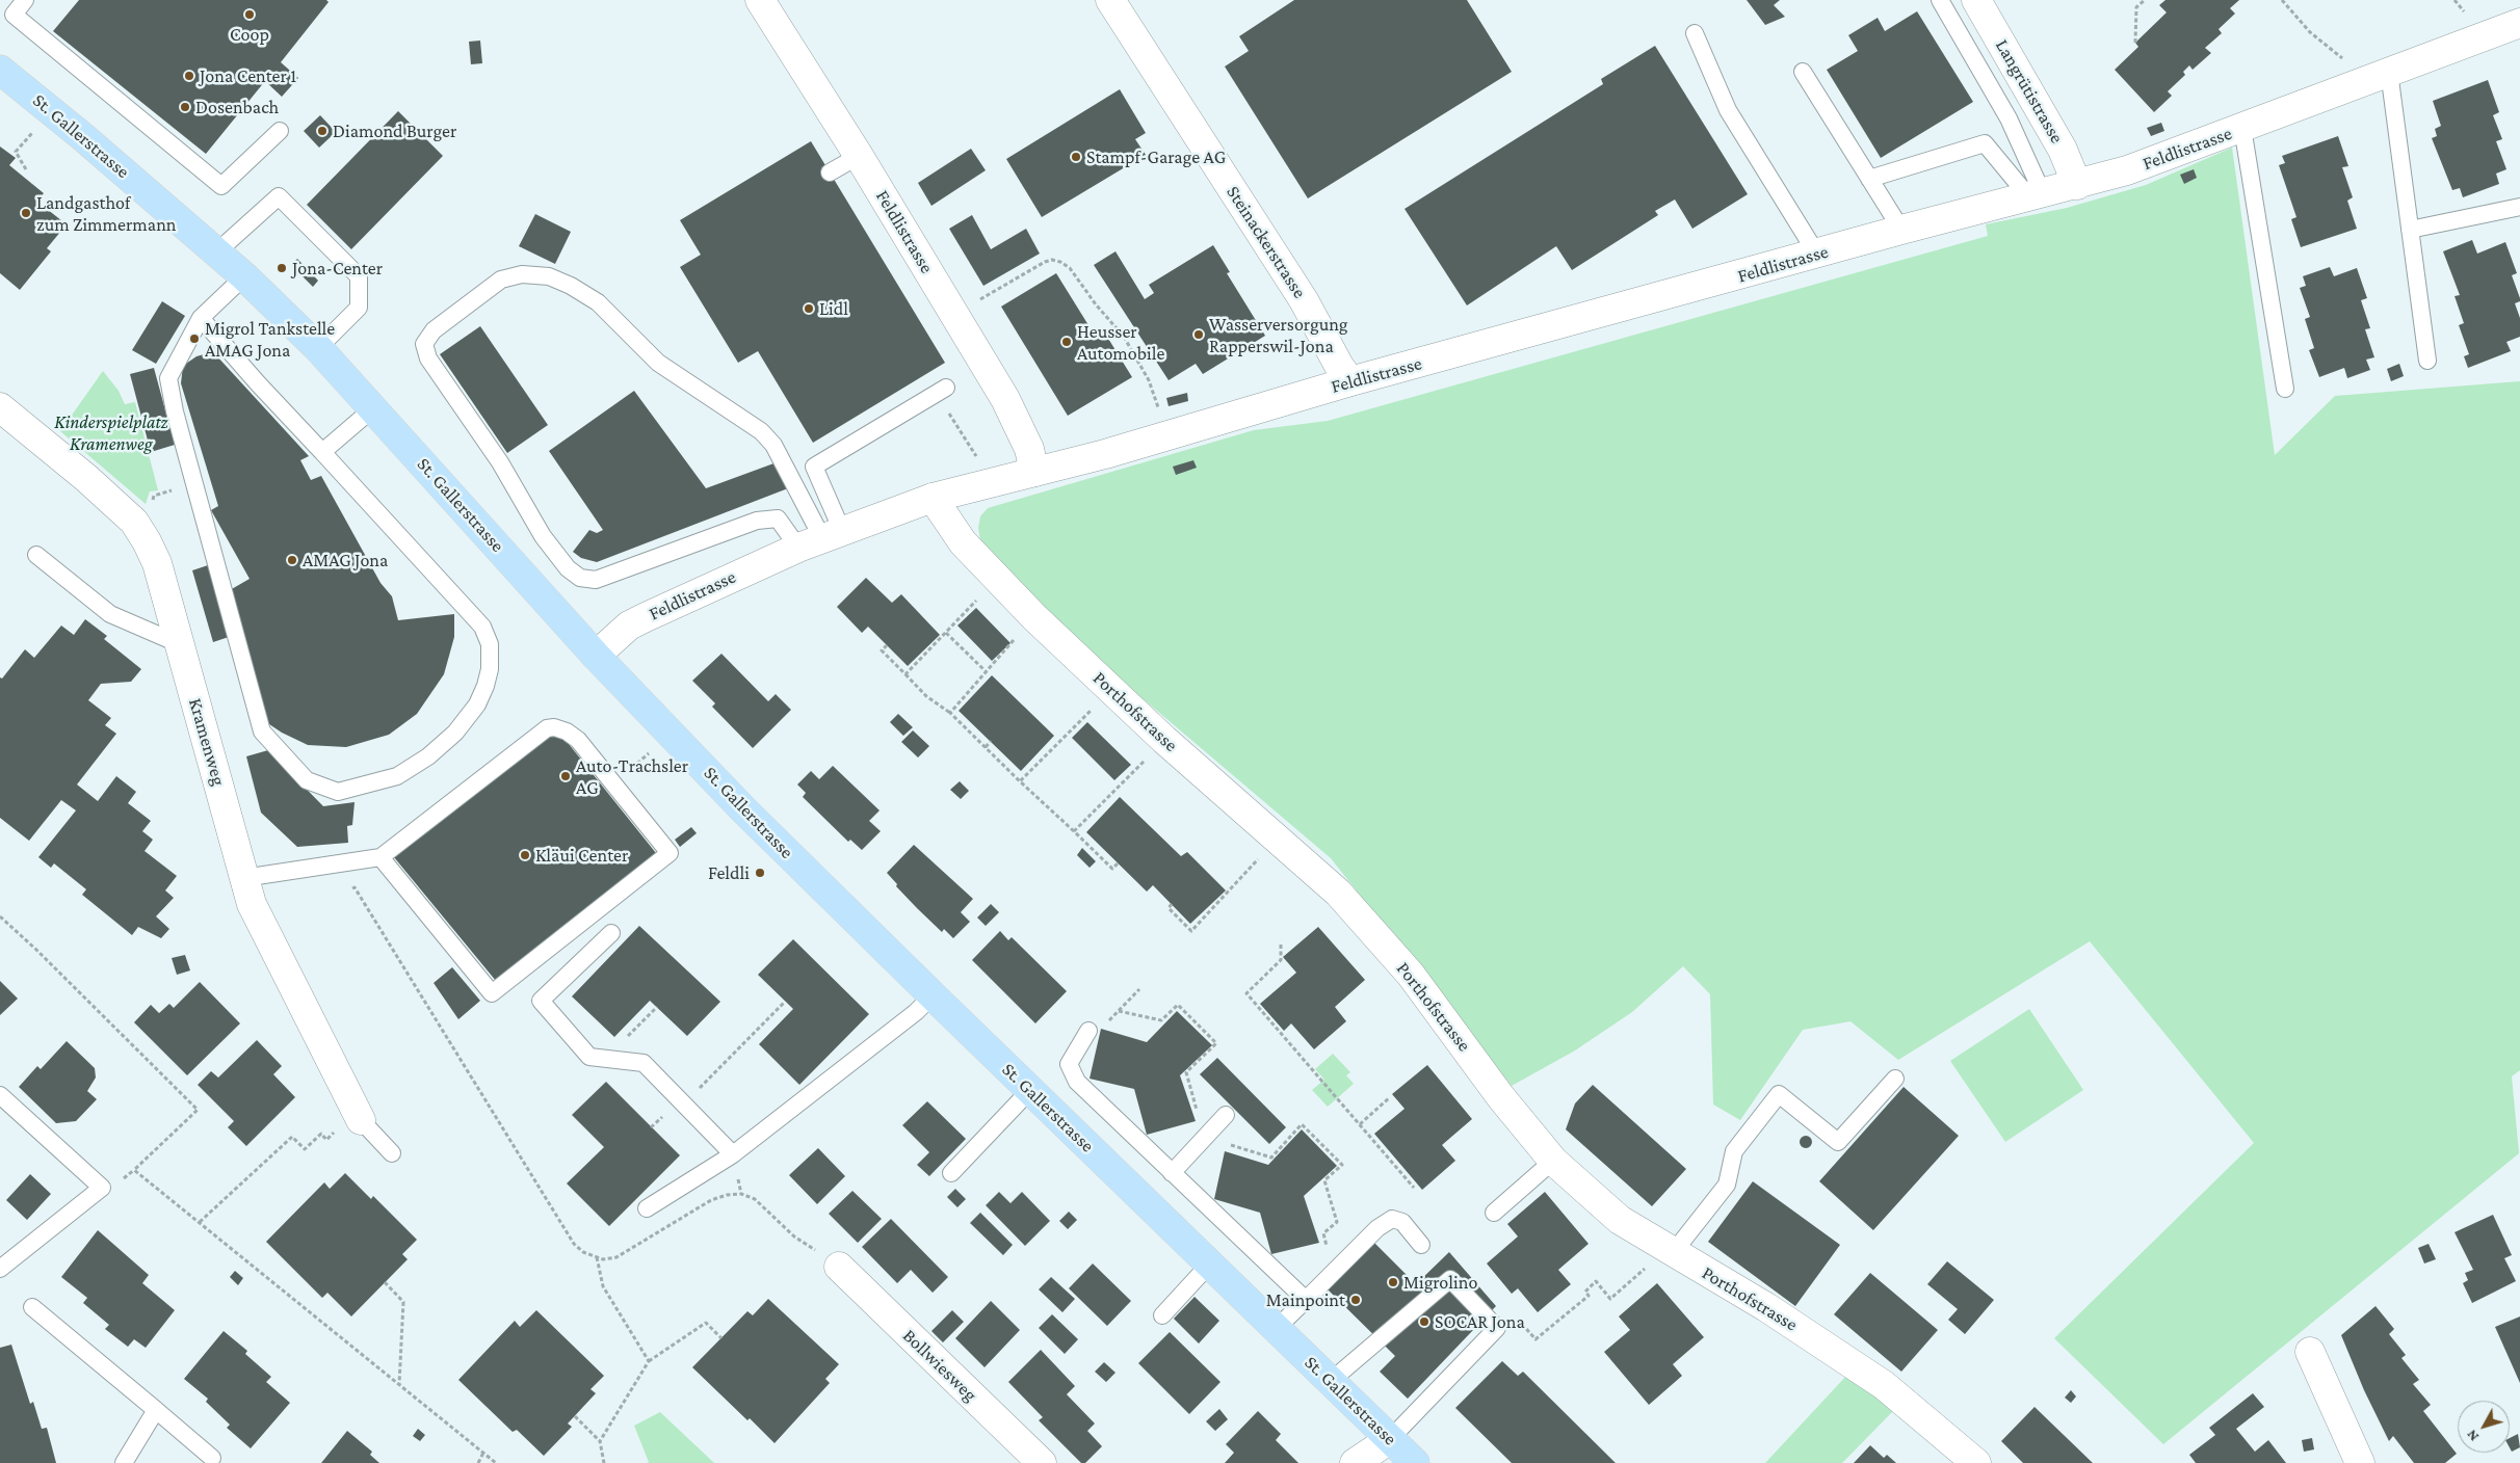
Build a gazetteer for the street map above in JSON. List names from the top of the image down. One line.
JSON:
{"streets":{"main road":["St. Gallerstrasse"],"street":["Langrütistrasse","Feldlistrasse","Steinackerstrasse","Porthofstrasse","Kramenweg","Bollwiesweg"]},"crossings":[["Langrütistrasse","Feldlistrasse"],["St. Gallerstrasse","Feldlistrasse"],["Feldlistrasse","Steinackerstrasse"],["Feldlistrasse","Porthofstrasse"]],"parks":["Kinderspielplatz Kramenweg"],"places":["Coop","Jona Center 1","Dosenbach","Diamond Burger","Stampf-Garage AG","Landgasthof zum Zimmermann","Jona-Center","Lidl","Wasserversorgung Rapperswil-Jona","Migrol Tankstelle AMAG Jona","Heusser Automobile","AMAG Jona","Auto-Trachsler AG","Kläui Center","Feldli","Migrolino","Mainpoint","SOCAR Jona"],"north":"bottom left"}
